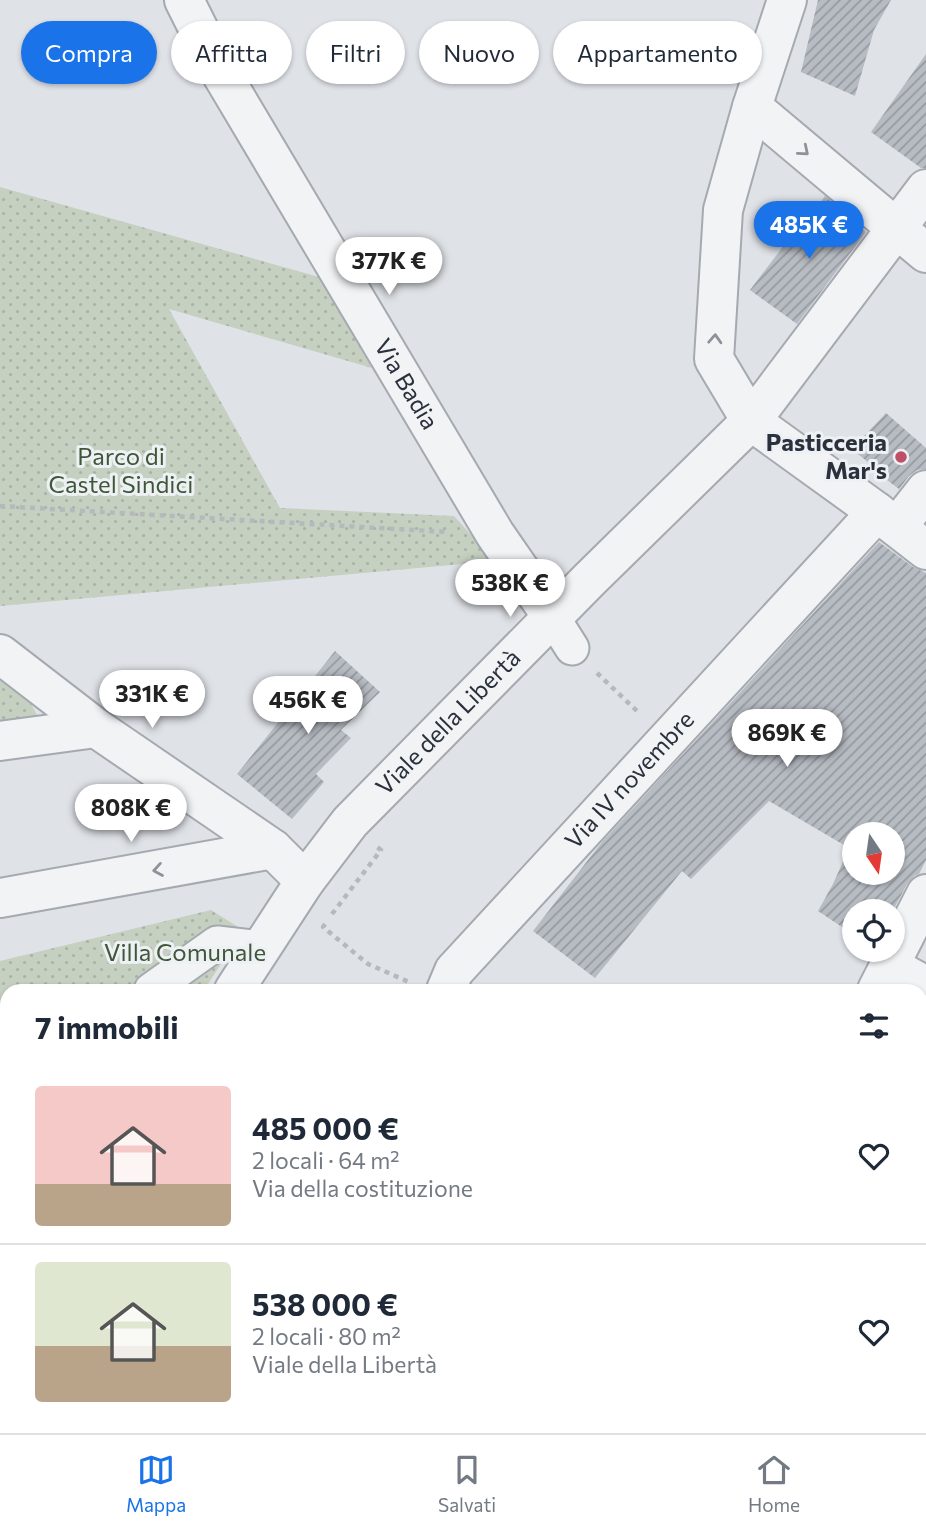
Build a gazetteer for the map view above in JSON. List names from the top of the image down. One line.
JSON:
{"streets":{"street":["Via Badia","Viale della Libertà","Via IV novembre"]},"crossings":[["Via Badia","Viale della Libertà"]],"parks":["Parco di Castel Sindici","Villa Comunale"],"places":["Pasticceria Mar's"],"north":"bottom","page":{"chip":["Compra","Affitta","Filtri","Nuovo","Appartamento"],"price":["485K €","377K €","538K €","331K €","456K €","869K €","808K €"],"heading":"7 immobili","list":[{"name":"485 000 €","note":"2 locali · 64 m² · Via della costituzione"},{"name":"538 000 €","note":"2 locali · 80 m² · Viale della Libertà"}],"tabs":["Mappa","Salvati","Home"]}}
